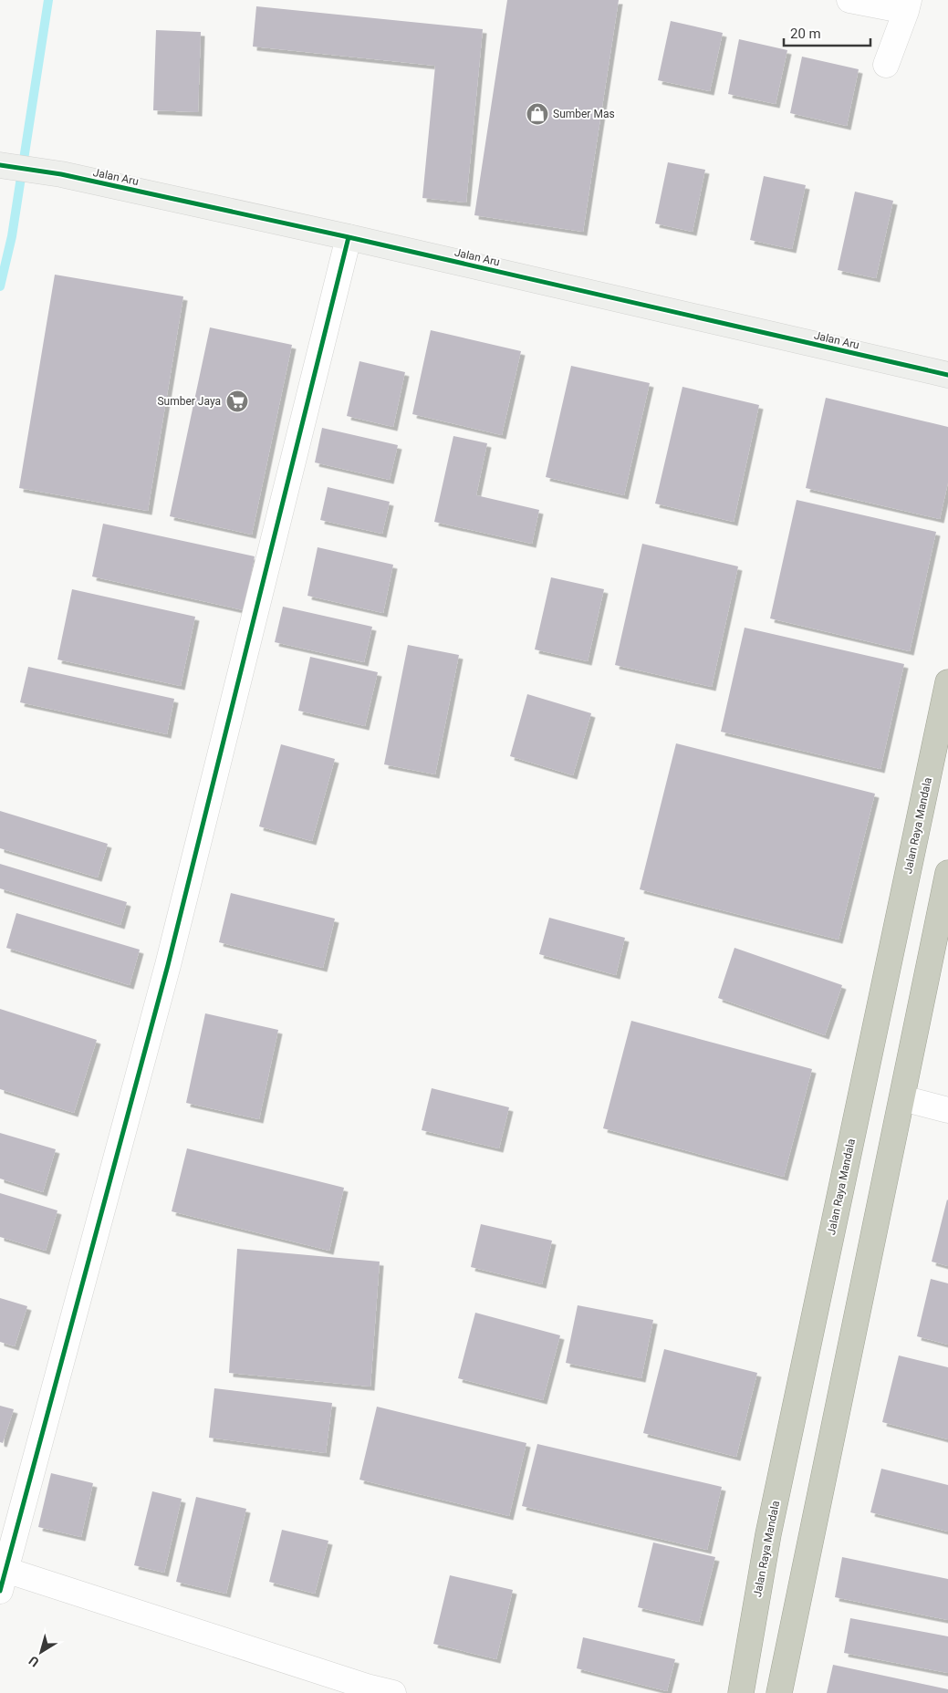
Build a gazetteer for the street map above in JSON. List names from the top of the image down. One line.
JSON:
{"streets":{"highway":["Jalan Raya Mandala"],"street":["Jalan Aru"]},"places":{"shop":["Sumber Mas"],"supermarket":["Sumber Jaya"]},"scale_bar":"20 m","north":"bottom left"}
